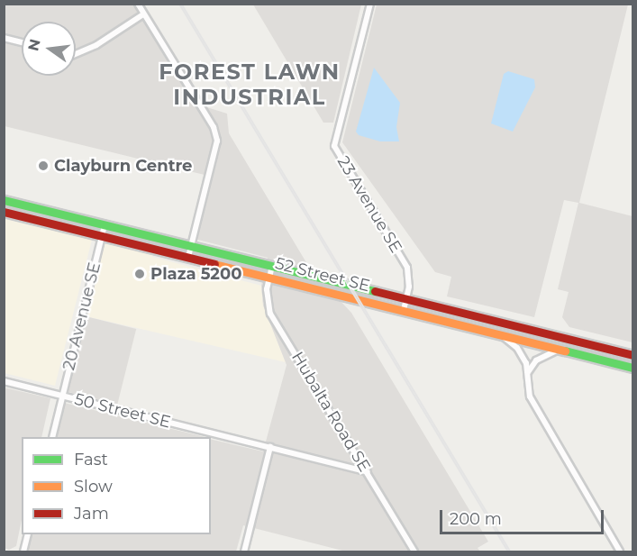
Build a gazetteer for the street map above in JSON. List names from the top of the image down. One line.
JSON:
{"streets":{"main road":["52 Street SE"],"street":["23 Avenue SE","20 Avenue SE","50 Street SE","Hubalta Road SE"]},"crossings":[["23 Avenue SE","52 Street SE"],["52 Street SE","20 Avenue SE"],["52 Street SE","Hubalta Road SE"],["20 Avenue SE","50 Street SE"],["50 Street SE","Hubalta Road SE"]],"districts":["FOREST LAWN INDUSTRIAL"],"places":["Clayburn Centre","Plaza 5200"],"legend":["Fast","Slow","Jam"],"scale_bar":"200 m","north":"left"}
